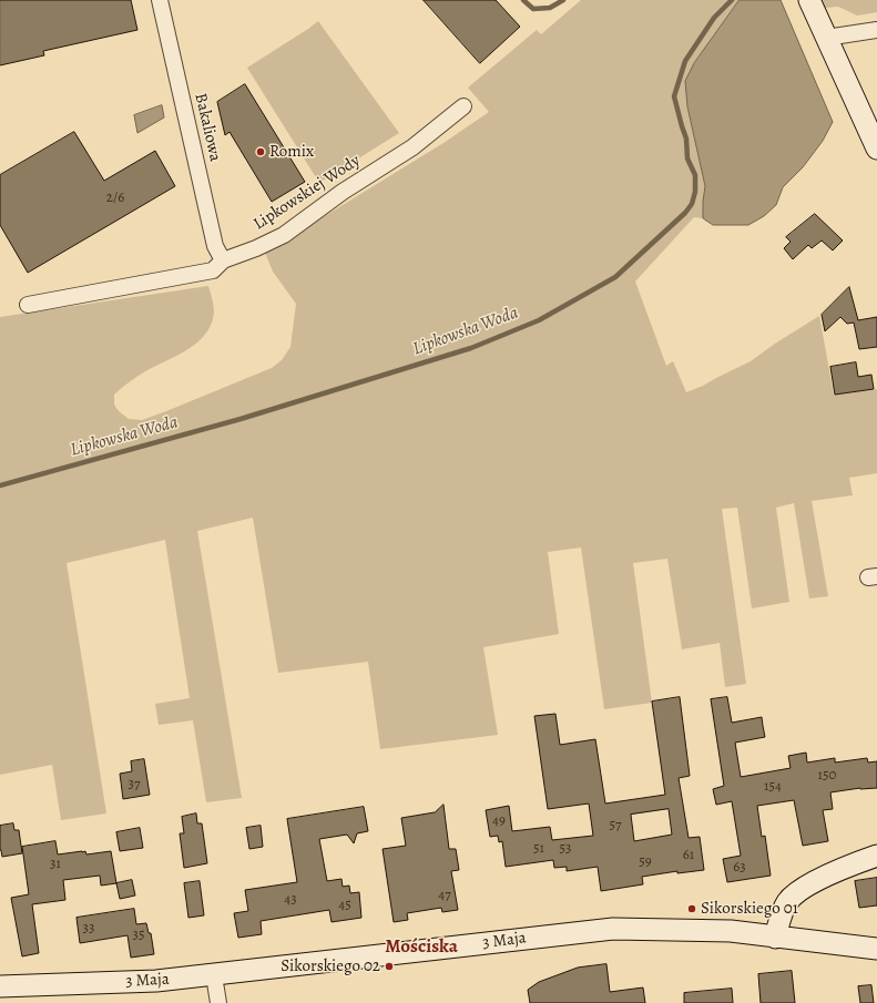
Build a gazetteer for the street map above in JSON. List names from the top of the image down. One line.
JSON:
{"streets":{"main road":["3 Maja"],"street":["Bakaliowa","Lipkowskiej Wody"]},"crossings":[["Bakaliowa","Lipkowskiej Wody"]],"districts":["Mościska"],"water":["Lipkowska Woda"],"places":["Romix","Sikorskiego 01","Sikorskiego 02"],"house_numbers":["2/6","150","37","154","49","57","51","53","61","59","31","63","47","43","45","33","35"]}
